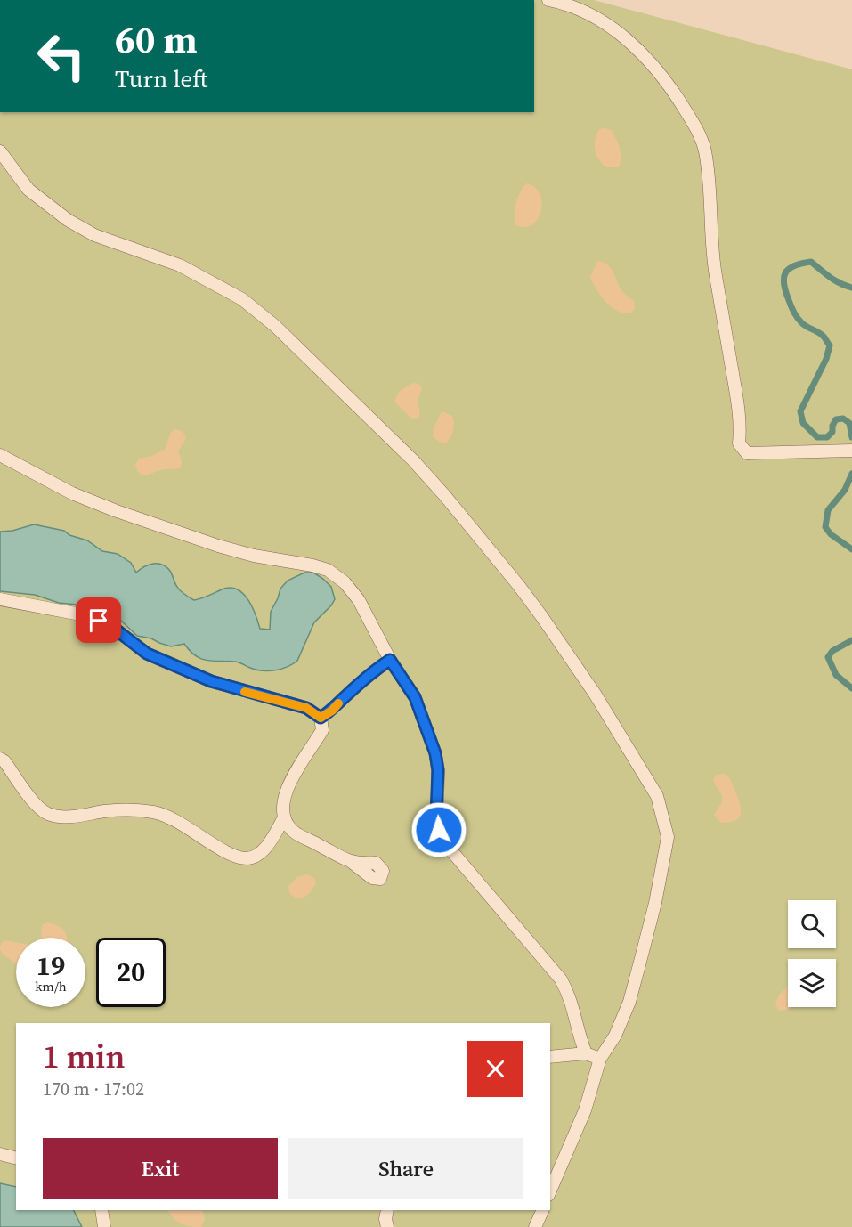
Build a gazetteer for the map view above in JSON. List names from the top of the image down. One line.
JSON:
{"page":{"turn":["60 m","Turn left"],"speed":"19 km/h","limit":"20","heading":["1 min","170 m · 17:02"],"buttons":["Exit","Share"]}}
